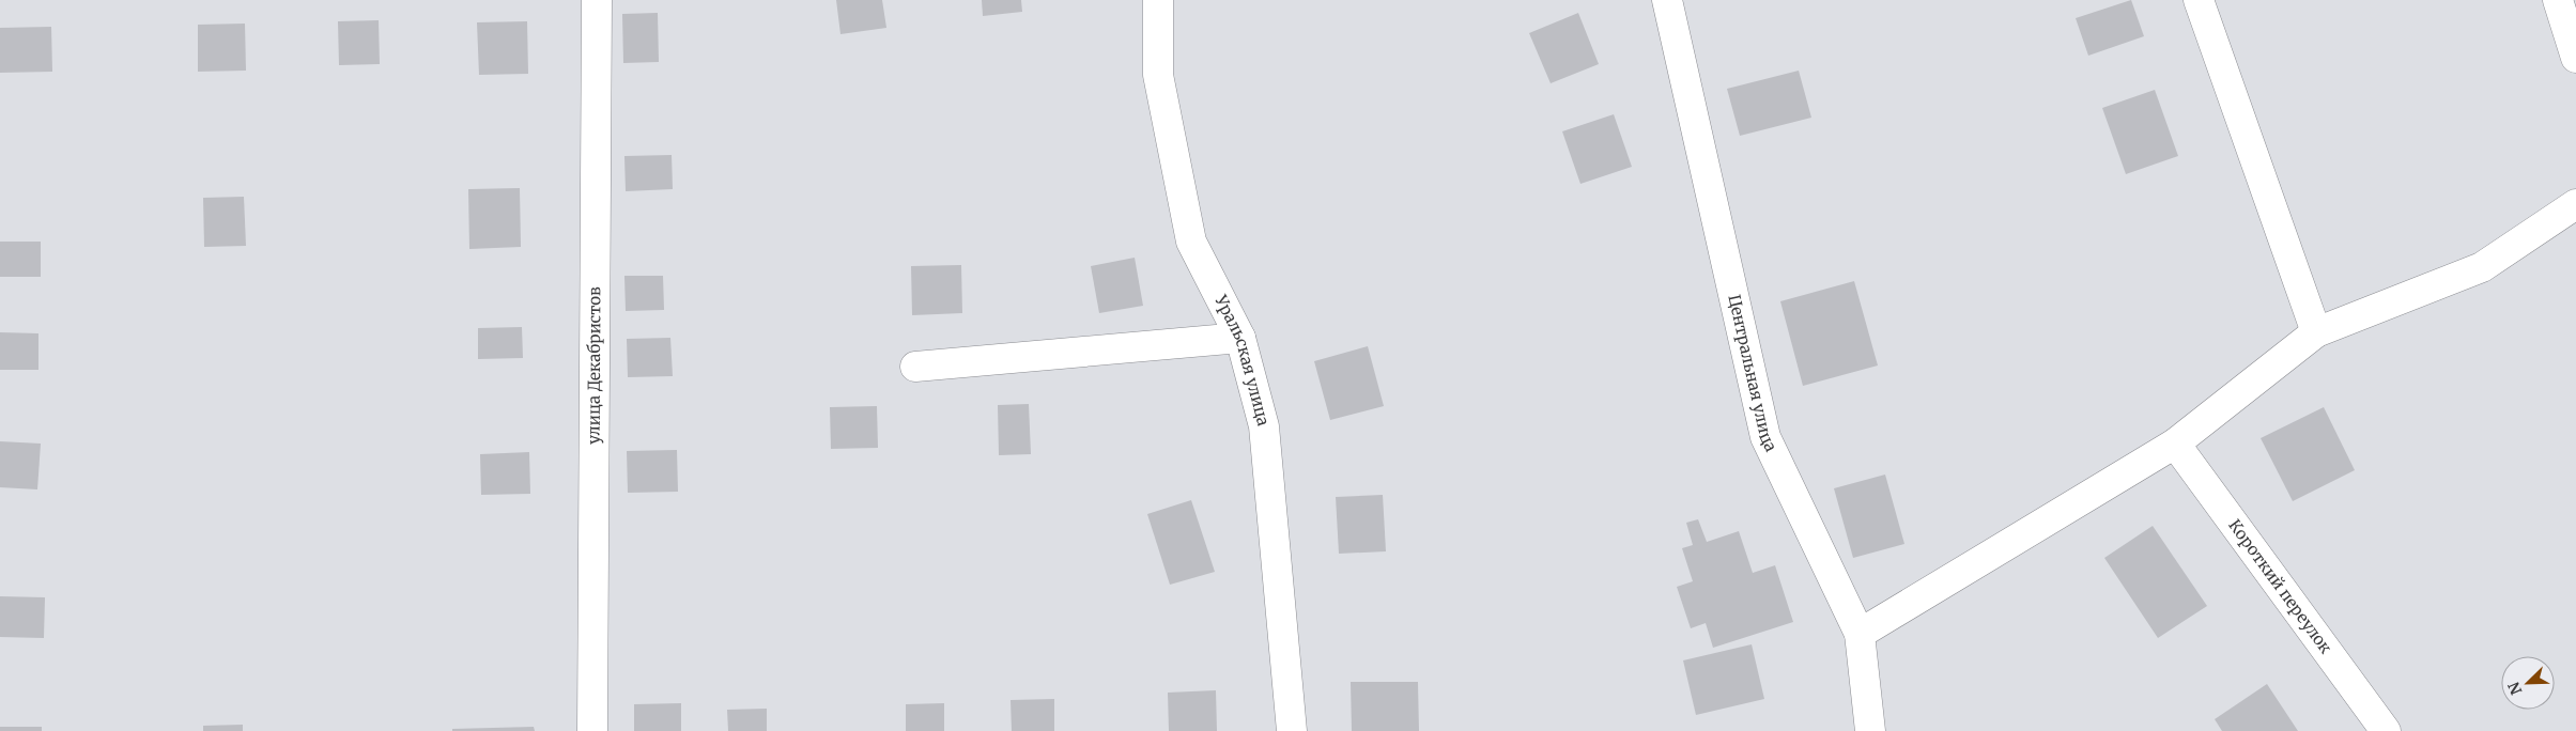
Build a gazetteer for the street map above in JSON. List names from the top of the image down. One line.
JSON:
{"streets":{"street":["Уральская улица","улица Декабристов","Центральная улица","Короткий переулок"]},"north":"bottom left"}
